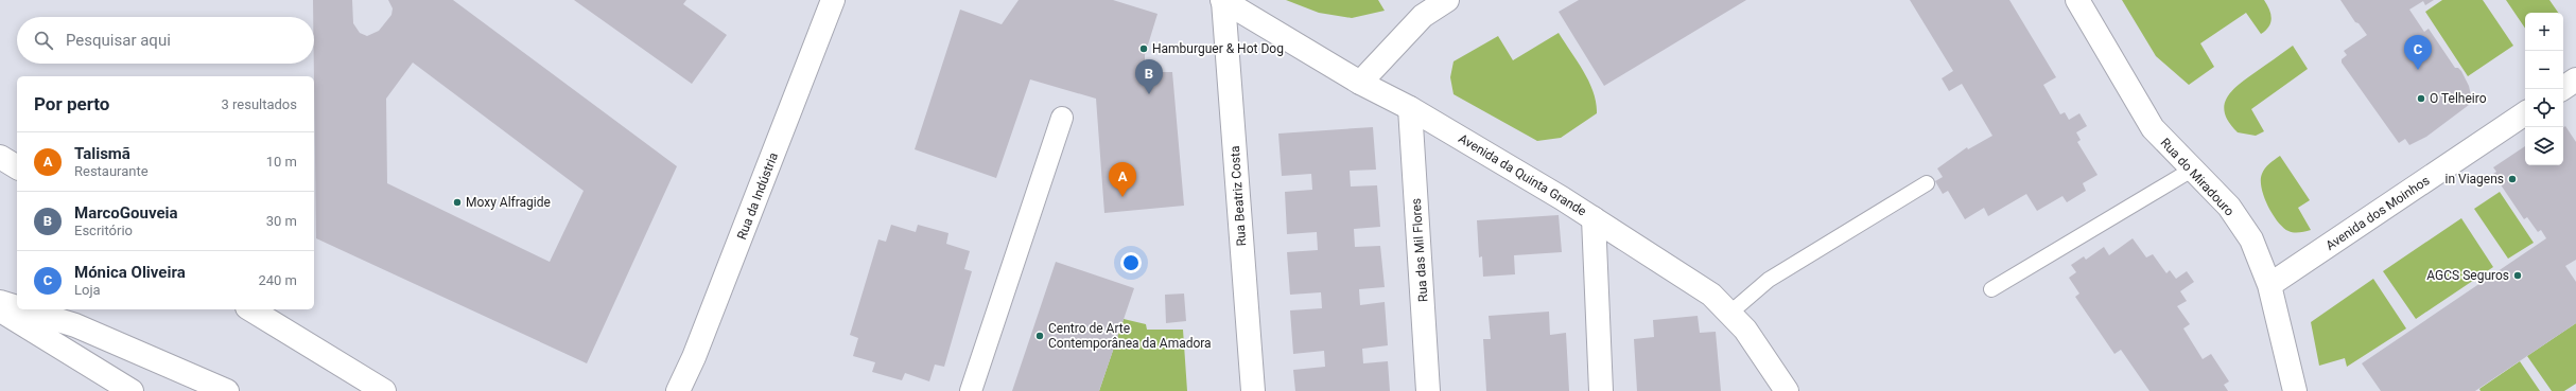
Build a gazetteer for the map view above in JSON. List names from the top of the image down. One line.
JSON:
{"streets":{"main road":["Avenida da Quinta Grande","Rua do Miradouro","Rua da Indústria","Rua Beatriz Costa","Avenida dos Moinhos","Rua das Mil Flores"]},"crossings":[["Avenida da Quinta Grande","Rua Beatriz Costa"],["Avenida da Quinta Grande","Rua das Mil Flores"],["Rua do Miradouro","Avenida dos Moinhos"]],"places":["Hamburguer & Hot Dog","O Telheiro","in Viagens","Moxy Alfragide","AGCS Seguros","Centro de Arte Contemporânea da Amadora"],"page":{"map_buttons":["+","−"],"search":"Pesquisar aqui","pins":["C","B","A"],"heading":["Por perto","3 resultados"],"list":[{"mark":"A","name":"Talismã","note":"Restaurante","value":"10 m"},{"mark":"B","name":"MarcoGouveia","note":"Escritório","value":"30 m"},{"mark":"C","name":"Mónica Oliveira","note":"Loja","value":"240 m"}]}}
